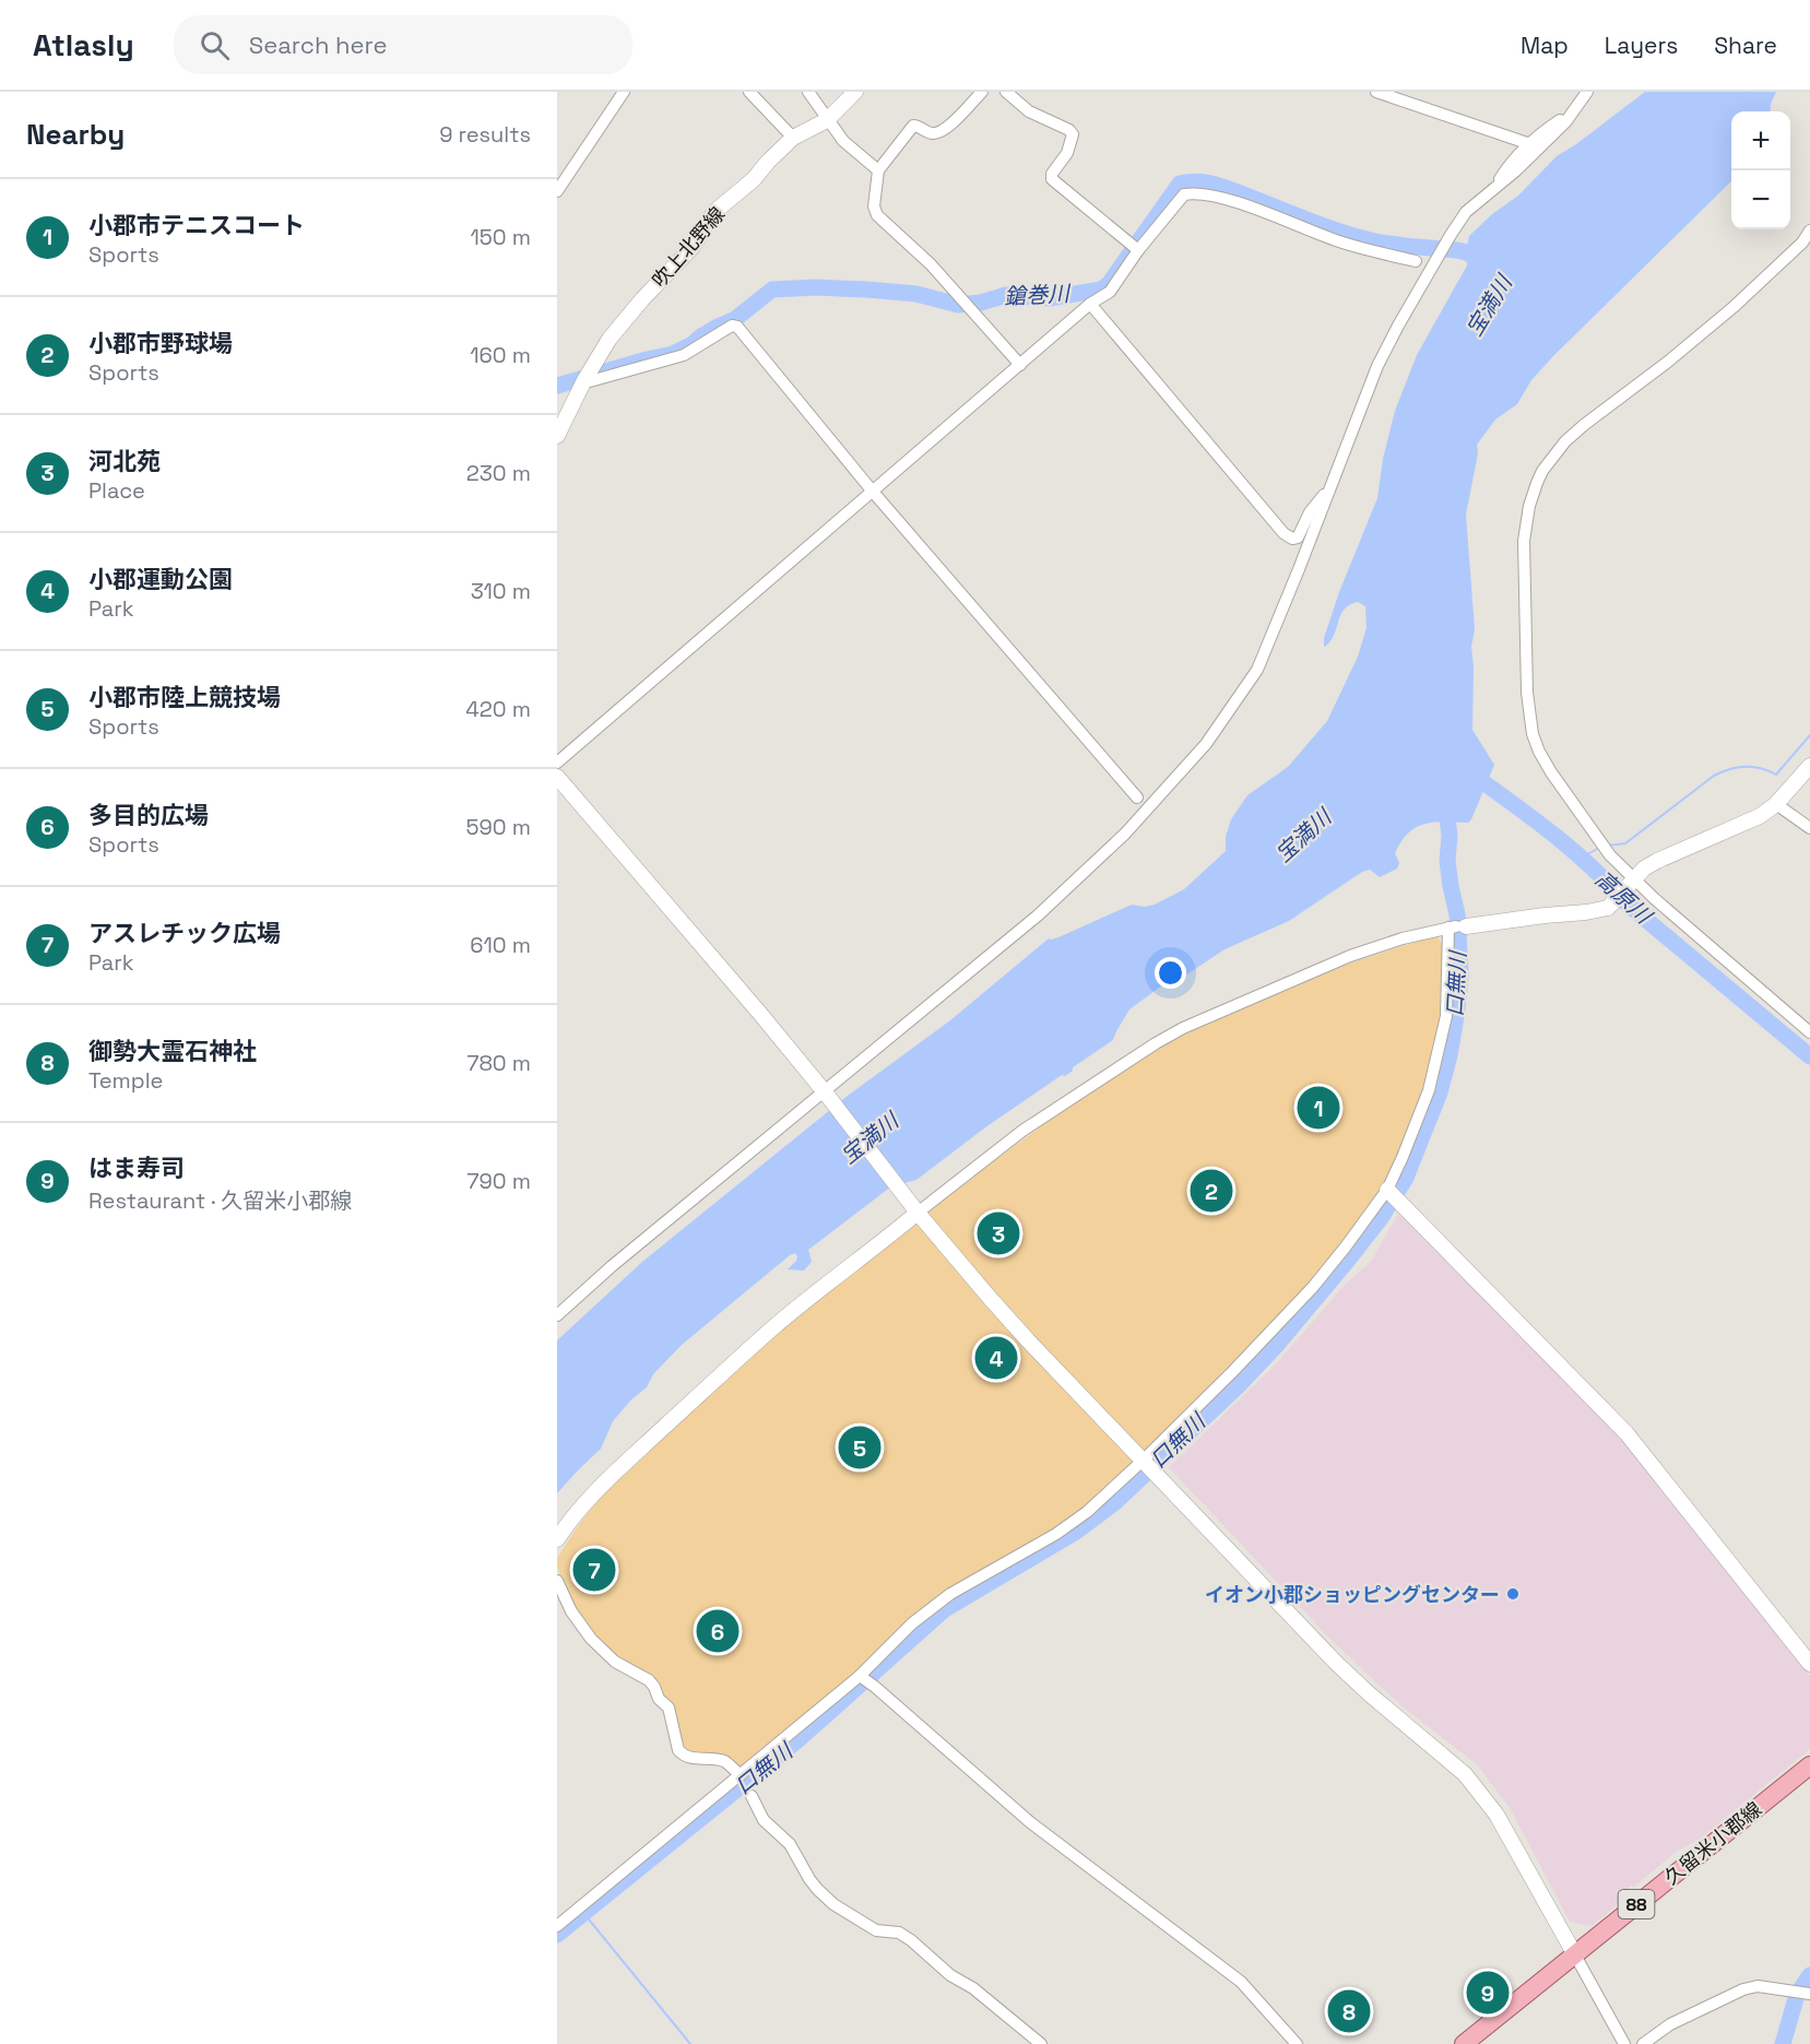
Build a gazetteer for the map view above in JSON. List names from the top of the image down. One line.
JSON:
{"streets":{"main road":["久留米小郡線","88"],"street":["吹上北野線"]},"water":["鎗巻川","宝満川","高原川","口無川"],"places":["イオン小郡ショッピングセンター"],"page":{"header":"Atlasly","search":"Search here","nav":["Map","Layers","Share"],"heading":["Nearby","9 results"],"map_buttons":["+","−"],"list":[{"mark":"1","name":"小郡市テニスコート","note":"Sports","value":"150 m"},{"mark":"2","name":"小郡市野球場","note":"Sports","value":"160 m"},{"mark":"3","name":"河北苑","note":"Place","value":"230 m"},{"mark":"4","name":"小郡運動公園","note":"Park","value":"310 m"},{"mark":"5","name":"小郡市陸上競技場","note":"Sports","value":"420 m"},{"mark":"6","name":"多目的広場","note":"Sports","value":"590 m"},{"mark":"7","name":"アスレチック広場","note":"Park","value":"610 m"},{"mark":"8","name":"御勢大霊石神社","note":"Temple","value":"780 m"},{"mark":"9","name":"はま寿司","note":"Restaurant · 久留米小郡線","value":"790 m"}],"pins":["1","2","3","4","5","7","6","9","8"]}}
